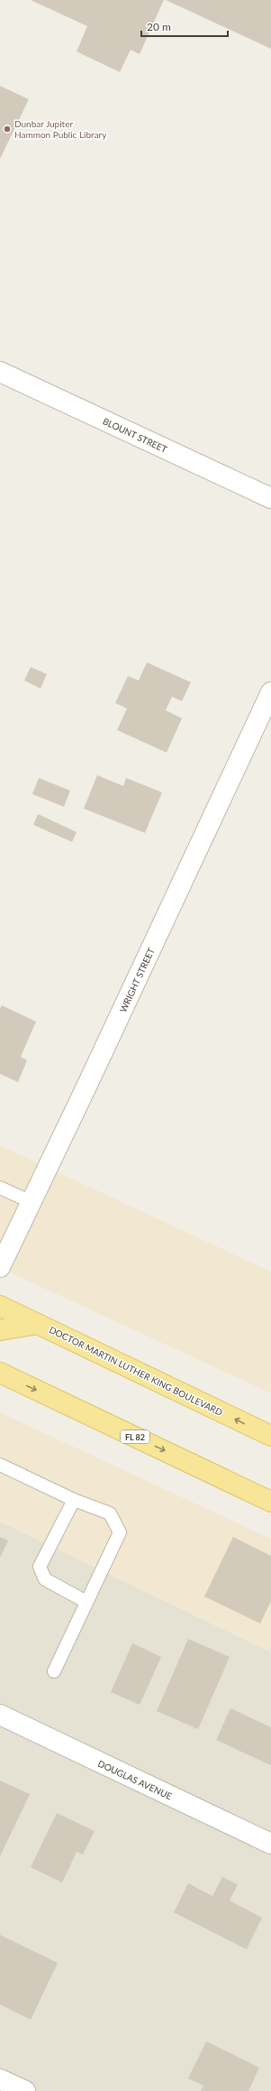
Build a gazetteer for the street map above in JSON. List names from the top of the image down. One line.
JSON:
{"streets":{"main road":["DOCTOR MARTIN LUTHER KING BOULEVARD","FL 82"],"street":["BLOUNT STREET","WRIGHT STREET","DOUGLAS AVENUE"]},"places":["Dunbar Jupiter Hammon Public Library"],"scale_bar":"20 m"}
